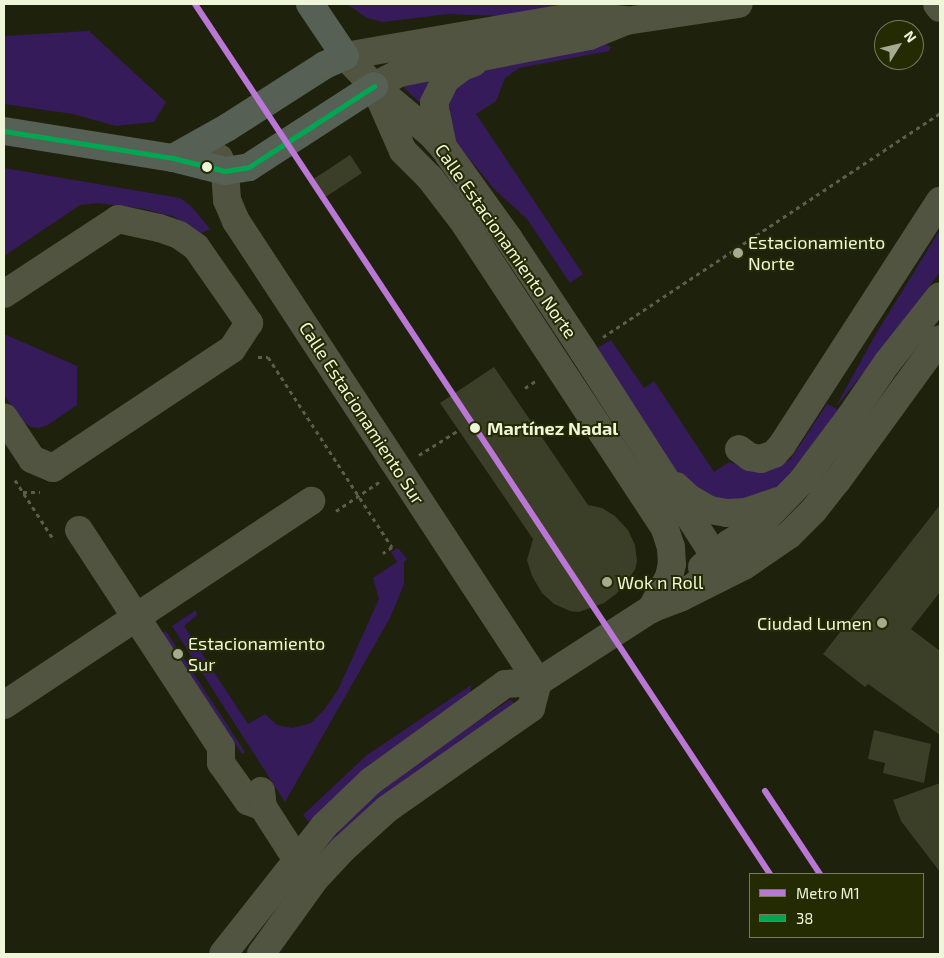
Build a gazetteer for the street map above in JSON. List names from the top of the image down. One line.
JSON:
{"streets":{"street":["Calle Estacionamiento Norte","Calle Estacionamiento Sur"]},"places":["Estacionamiento Norte","Martínez Nadal","Wok n Roll","Ciudad Lumen","Estacionamiento Sur"],"lines":["metro line M1","transit line 38"],"legend":["Metro M1","38"],"north":"top right"}
